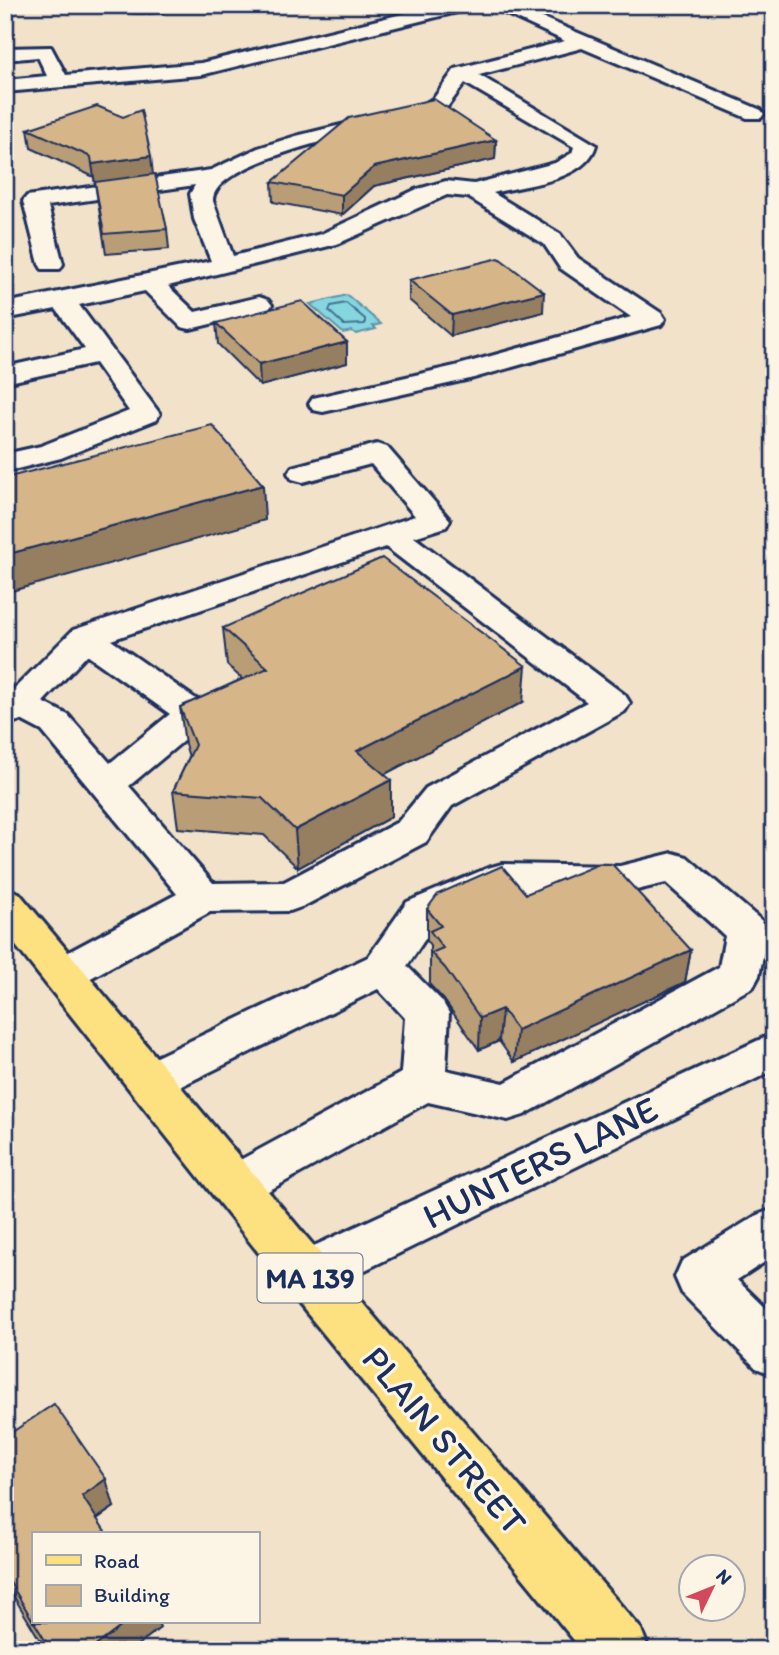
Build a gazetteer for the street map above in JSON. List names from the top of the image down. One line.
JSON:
{"streets":{"main road":["MA 139","PLAIN STREET"],"street":["HUNTERS LANE"]},"crossings":[["HUNTERS LANE","PLAIN STREET"]],"legend":["Road","Building"],"north":"top right"}
